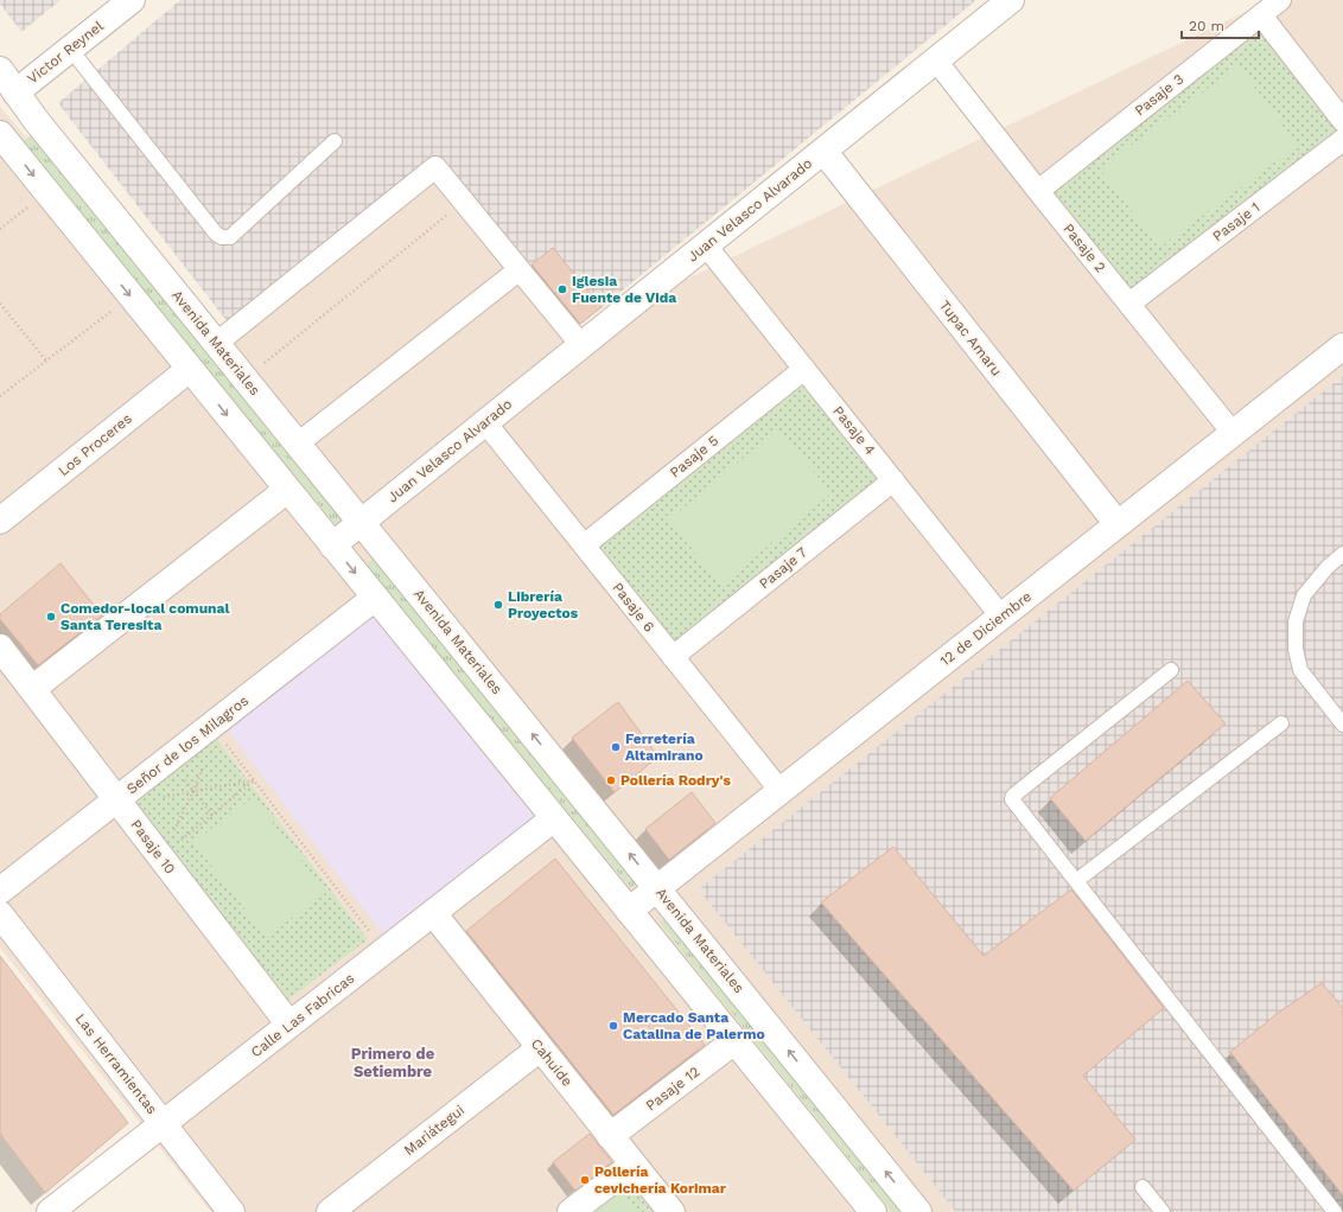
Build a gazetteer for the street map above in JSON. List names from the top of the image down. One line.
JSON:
{"streets":{"street":["Victor Reynel","Pasaje 3","Juan Velasco Alvarado","Pasaje 1","Pasaje 2","Tupac Amaru","Avenida Materiales","Pasaje 4","Los Proceres","Pasaje 5","Pasaje 7","Pasaje 6","12 de Diciembre","Señor de los Milagros","Pasaje 10","Calle Las Fabricas","Cahuide","Las Herramientas","Pasaje 12","Mariátegui"]},"crossings":[["Victor Reynel","Avenida Materiales"],["Pasaje 3","Pasaje 2"],["Juan Velasco Alvarado","Pasaje 2"],["Juan Velasco Alvarado","Tupac Amaru"],["Juan Velasco Alvarado","Avenida Materiales"],["Juan Velasco Alvarado","Pasaje 4"],["Juan Velasco Alvarado","Pasaje 6"],["Pasaje 1","Pasaje 2"],["Pasaje 2","12 de Diciembre"],["Tupac Amaru","12 de Diciembre"],["Avenida Materiales","12 de Diciembre"],["Pasaje 4","Pasaje 5"],["Pasaje 4","Pasaje 7"],["Pasaje 4","12 de Diciembre"],["Pasaje 5","Pasaje 6"],["Pasaje 7","Pasaje 6"],["Pasaje 6","12 de Diciembre"],["Señor de los Milagros","Pasaje 10"],["Pasaje 10","Calle Las Fabricas"],["Calle Las Fabricas","Cahuide"],["Calle Las Fabricas","Las Herramientas"],["Cahuide","Pasaje 12"],["Cahuide","Mariátegui"]],"districts":["Primero de Setiembre"],"places":["Iglesia Fuente de Vida","Librería Proyectos","Comedor-local comunal Santa Teresita","Ferretería Altamirano","Pollería Rodry's","Mercado Santa Catalina de Palermo","Pollería cevichería Korimar"],"scale_bar":"20 m"}
